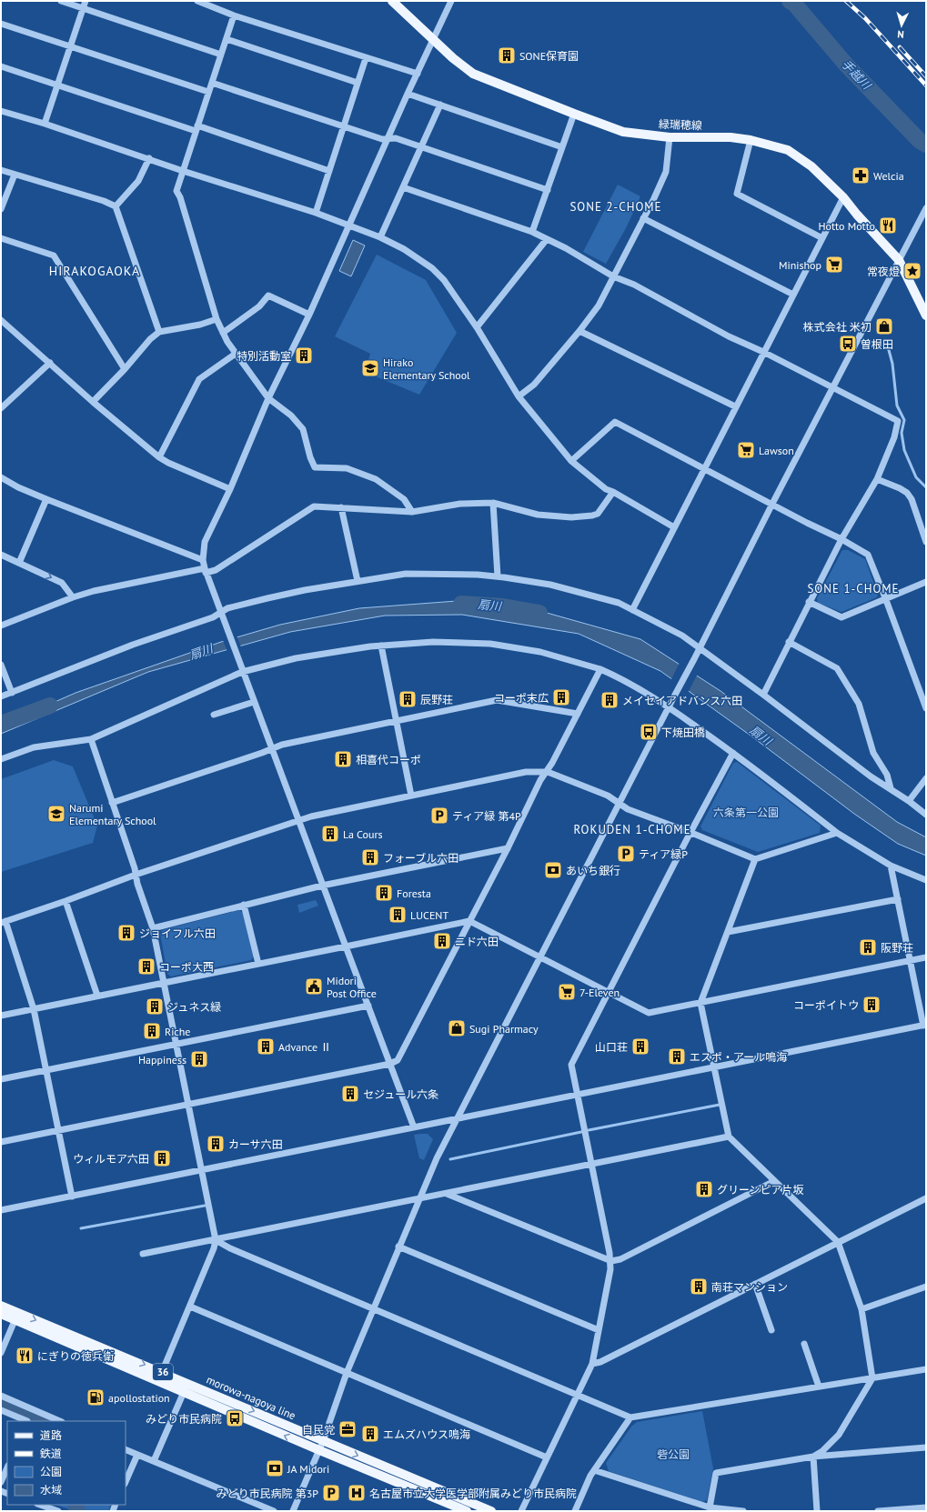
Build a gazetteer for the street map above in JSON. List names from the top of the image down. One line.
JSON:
{"streets":{"main road":["緑瑞穂線","36","morowa-nagoya line"]},"districts":["SONE 2-CHOME","HIRAKOGAOKA","SONE 1-CHOME","ROKUDEN 1-CHOME"],"water":["手越川","扇川"],"parks":["六条第一公園","砦公園"],"places":{"building":["SONE保育園","特別活動室","コーポ末広","辰野荘","メイセイアドバンス六田","相喜代コーポ","La Cours","フォーブル六田","Foresta","LUCENT","ジョイフル六田","ニド六田","阪野荘","コーポ大西","コーポイトウ","ジュネス緑","Riche","Advance Ⅱ","山口荘","エスポ・アール鳴海","Happiness","セジュール六条","カーサ六田","ウィルモア六田","グリーンピア片坂","南荘マンション","エムズハウス鳴海"],"pharmacy":["Welcia"],"restaurant":["Hotto Motto","にぎりの徳兵衛"],"supermarket":["Minishop","Lawson","7-Eleven"],"place":["常夜燈"],"shop":["株式会社 米初","Sugi Pharmacy"],"bus stop":["曽根田","下焼田橋","みどり市民病院"],"school or university":["Hirako Elementary School","Narumi Elementary School"],"parking":["ティア緑 第4P","ティア緑P","みどり市民病院 第3P"],"bank":["あいち銀行","JA Midori"],"public building":["Midori Post Office"],"fuel station":["apollostation"],"office":["自民党"],"hospital":["名古屋市立大学医学部附属みどり市民病院"]},"legend":["道路","鉄道","公園","水域"],"north":"bottom"}
